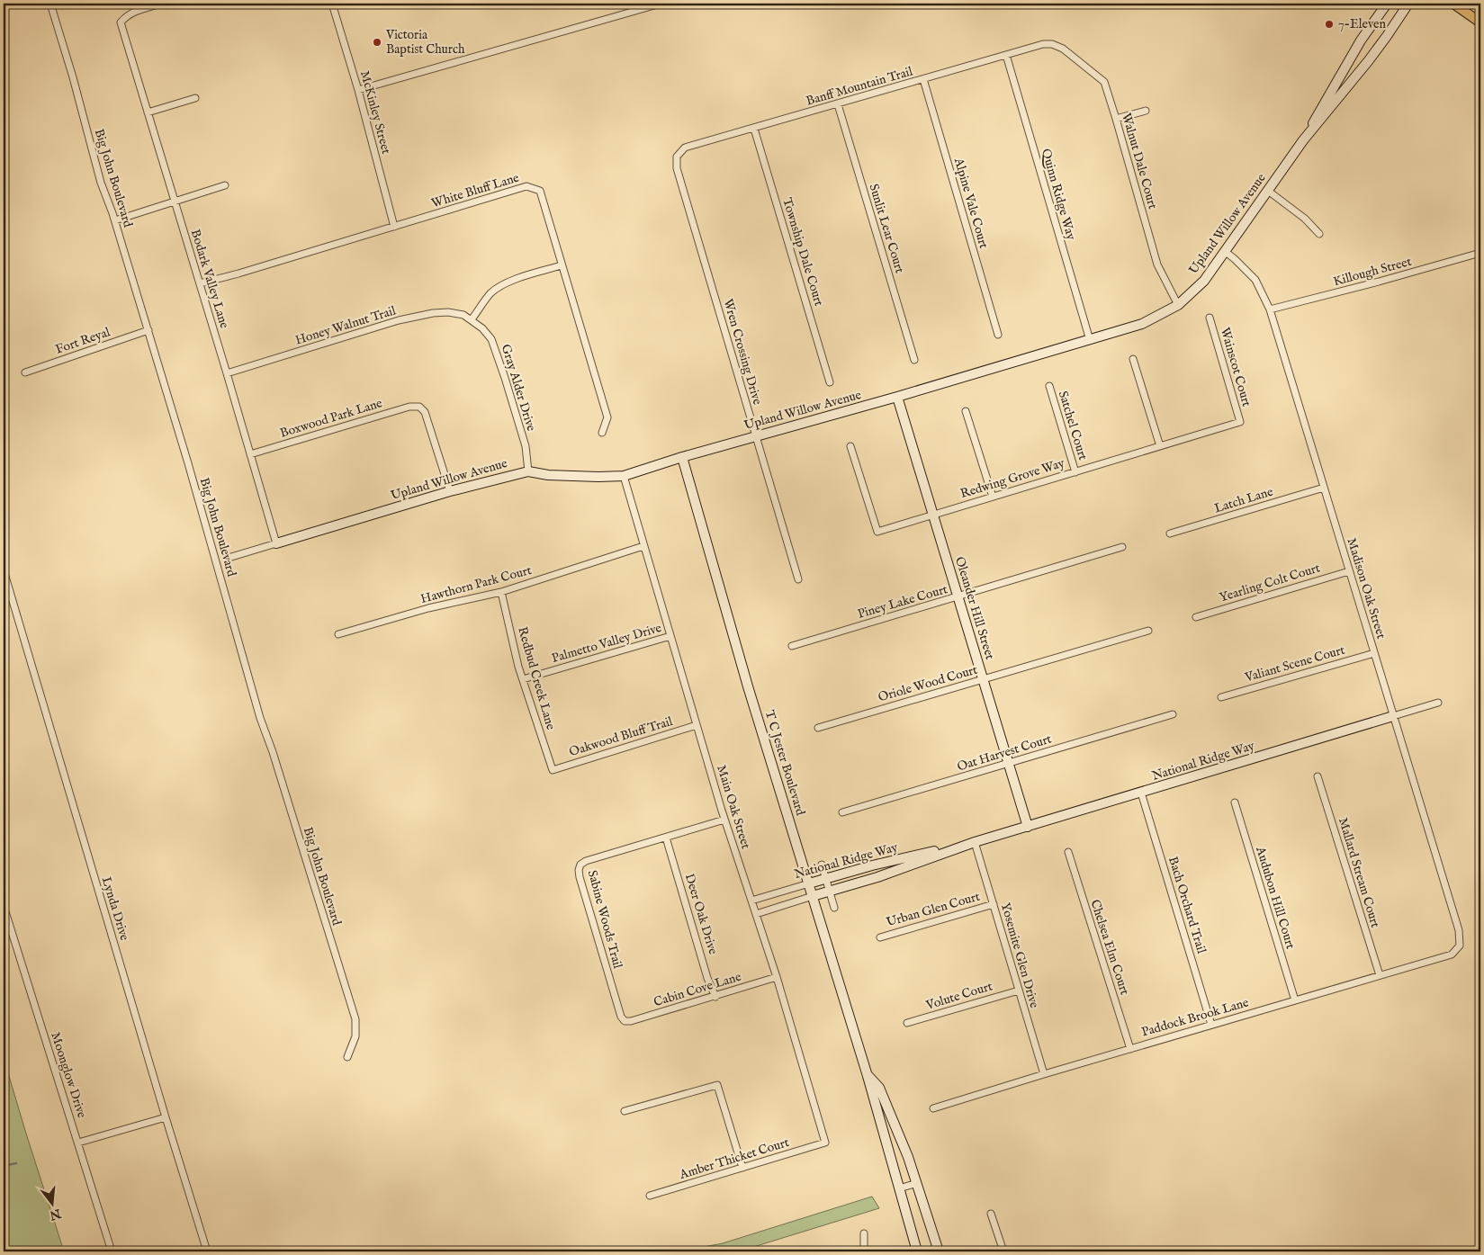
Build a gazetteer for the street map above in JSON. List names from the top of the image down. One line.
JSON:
{"streets":{"street":["Banff Mountain Trail","McKinley Street","Walnut Dale Court","Big John Boulevard","White Bluff Lane","Quinn Ridge Way","Alpine Vale Court","Upland Willow Avenue","Sunlit Lear Court","Township Dale Court","Killough Street","Bodark Valley Lane","Honey Walnut Trail","Fort Reyal","Wren Crossing Drive","Wainscot Court","Gray Alder Drive","Boxwood Park Lane","Satchel Court","Redwing Grove Way","Latch Lane","Yearling Colt Court","Hawthorn Park Court","Madison Oak Street","Piney Lake Court","Oleander Hill Street","Palmetto Valley Drive","Valiant Scene Court","Redbud Creek Lane","Oriole Wood Court","Oakwood Bluff Trail","Oat Harvest Court","National Ridge Way","T C Jester Boulevard","Main Oak Street","Mallard Stream Court","Audubon Hill Court","Bach Orchard Trail","Lynda Drive","Urban Glen Court","Deer Oak Drive","Sabine Woods Trail","Chelsea Elm Court","Yosemite Glen Drive","Cabin Cove Lane","Volute Court","Paddock Brook Lane","Moonglow Drive","Amber Thicket Court"]},"crossings":[["Banff Mountain Trail","Walnut Dale Court"],["Banff Mountain Trail","Quinn Ridge Way"],["Banff Mountain Trail","Alpine Vale Court"],["Banff Mountain Trail","Sunlit Lear Court"],["Banff Mountain Trail","Township Dale Court"],["Banff Mountain Trail","Wren Crossing Drive"],["McKinley Street","White Bluff Lane"],["Walnut Dale Court","Upland Willow Avenue"],["Big John Boulevard","Fort Reyal"],["White Bluff Lane","Bodark Valley Lane"],["Quinn Ridge Way","Upland Willow Avenue"],["Upland Willow Avenue","Bodark Valley Lane"],["Upland Willow Avenue","Wren Crossing Drive"],["Upland Willow Avenue","Gray Alder Drive"],["Upland Willow Avenue","Boxwood Park Lane"],["Upland Willow Avenue","Madison Oak Street"],["Upland Willow Avenue","Oleander Hill Street"],["Upland Willow Avenue","T C Jester Boulevard"],["Upland Willow Avenue","Main Oak Street"],["Killough Street","Madison Oak Street"],["Bodark Valley Lane","Honey Walnut Trail"],["Bodark Valley Lane","Boxwood Park Lane"],["Honey Walnut Trail","Gray Alder Drive"],["Wainscot Court","Redwing Grove Way"],["Satchel Court","Redwing Grove Way"],["Redwing Grove Way","Oleander Hill Street"],["Latch Lane","Madison Oak Street"],["Yearling Colt Court","Madison Oak Street"],["Hawthorn Park Court","Redbud Creek Lane"],["Hawthorn Park Court","Main Oak Street"],["Madison Oak Street","Valiant Scene Court"],["Madison Oak Street","National Ridge Way"],["Madison Oak Street","Paddock Brook Lane"],["Piney Lake Court","Oleander Hill Street"],["Oleander Hill Street","Oriole Wood Court"],["Oleander Hill Street","Oat Harvest Court"],["Oleander Hill Street","National Ridge Way"],["Palmetto Valley Drive","Redbud Creek Lane"],["Palmetto Valley Drive","Main Oak Street"],["Redbud Creek Lane","Oakwood Bluff Trail"],["Oakwood Bluff Trail","Main Oak Street"],["National Ridge Way","T C Jester Boulevard"],["National Ridge Way","Main Oak Street"],["National Ridge Way","Bach Orchard Trail"],["National Ridge Way","Yosemite Glen Drive"],["Main Oak Street","Sabine Woods Trail"],["Main Oak Street","Cabin Cove Lane"],["Main Oak Street","Amber Thicket Court"],["Mallard Stream Court","Paddock Brook Lane"],["Audubon Hill Court","Paddock Brook Lane"],["Bach Orchard Trail","Paddock Brook Lane"],["Urban Glen Court","Yosemite Glen Drive"],["Deer Oak Drive","Sabine Woods Trail"],["Deer Oak Drive","Cabin Cove Lane"],["Sabine Woods Trail","Cabin Cove Lane"],["Chelsea Elm Court","Paddock Brook Lane"],["Yosemite Glen Drive","Volute Court"],["Yosemite Glen Drive","Paddock Brook Lane"]],"places":["7-Eleven","Victoria Baptist Church"],"north":"bottom"}
